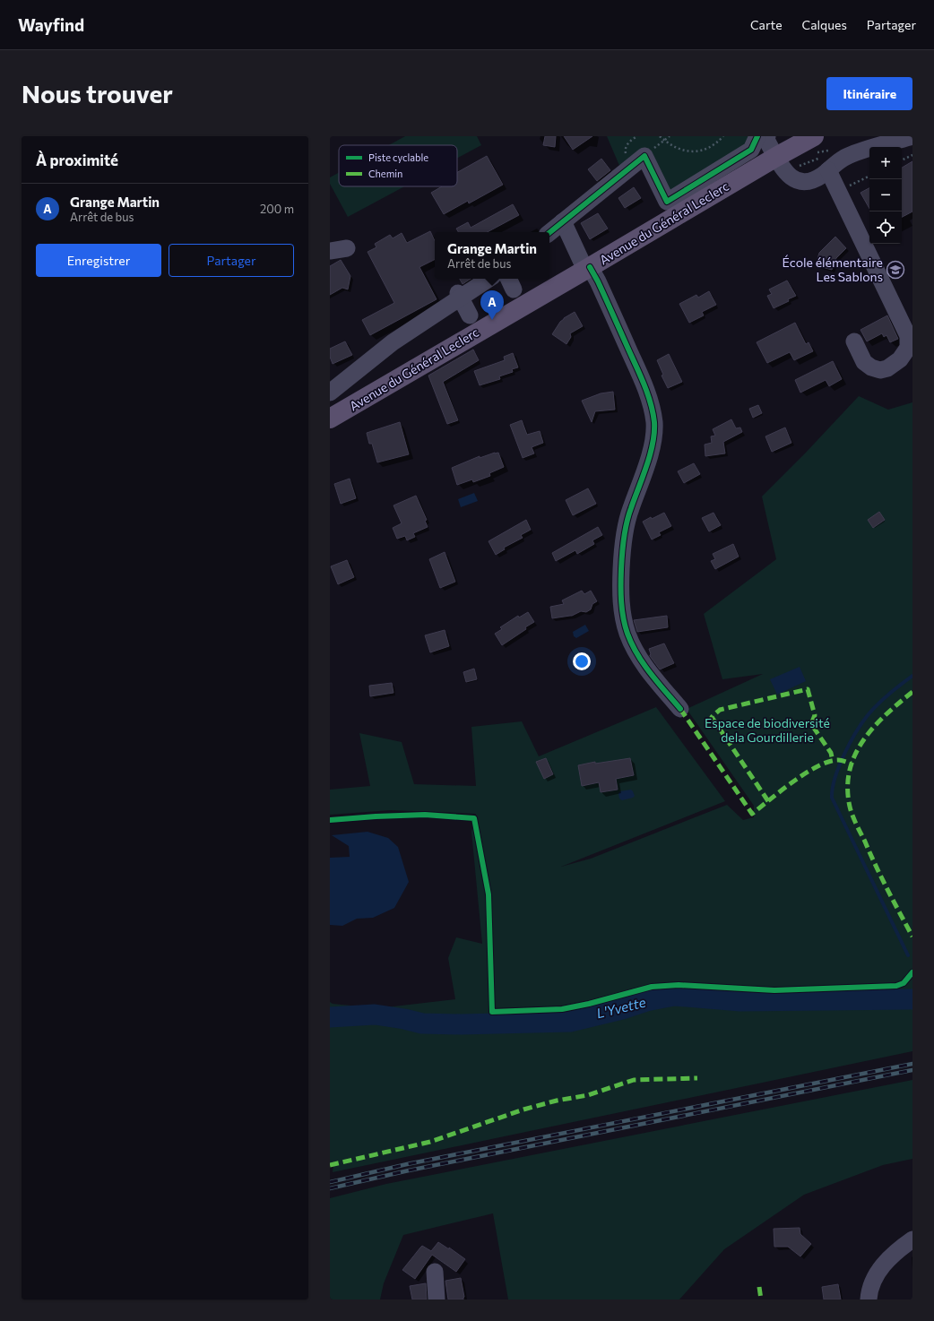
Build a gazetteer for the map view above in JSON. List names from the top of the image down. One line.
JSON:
{"streets":{"main road":["Avenue du Général Leclerc"]},"water":["L'Yvette"],"parks":["Espace de biodiversité dela Gourdillerie"],"places":{"school or university":["École élémentaire Les Sablons"]},"legend":["Piste cyclable","Chemin"],"page":{"header":"Wayfind","nav":["Carte","Calques","Partager"],"buttons":["Itinéraire",["Enregistrer","Partager"]],"title":"Nous trouver","heading":"À proximité","map_buttons":["+","−"],"list":[{"mark":"A","name":"Grange Martin","note":"Arrêt de bus","value":"200 m"}],"popup":["Grange Martin","Arrêt de bus"],"pins":"A"}}
